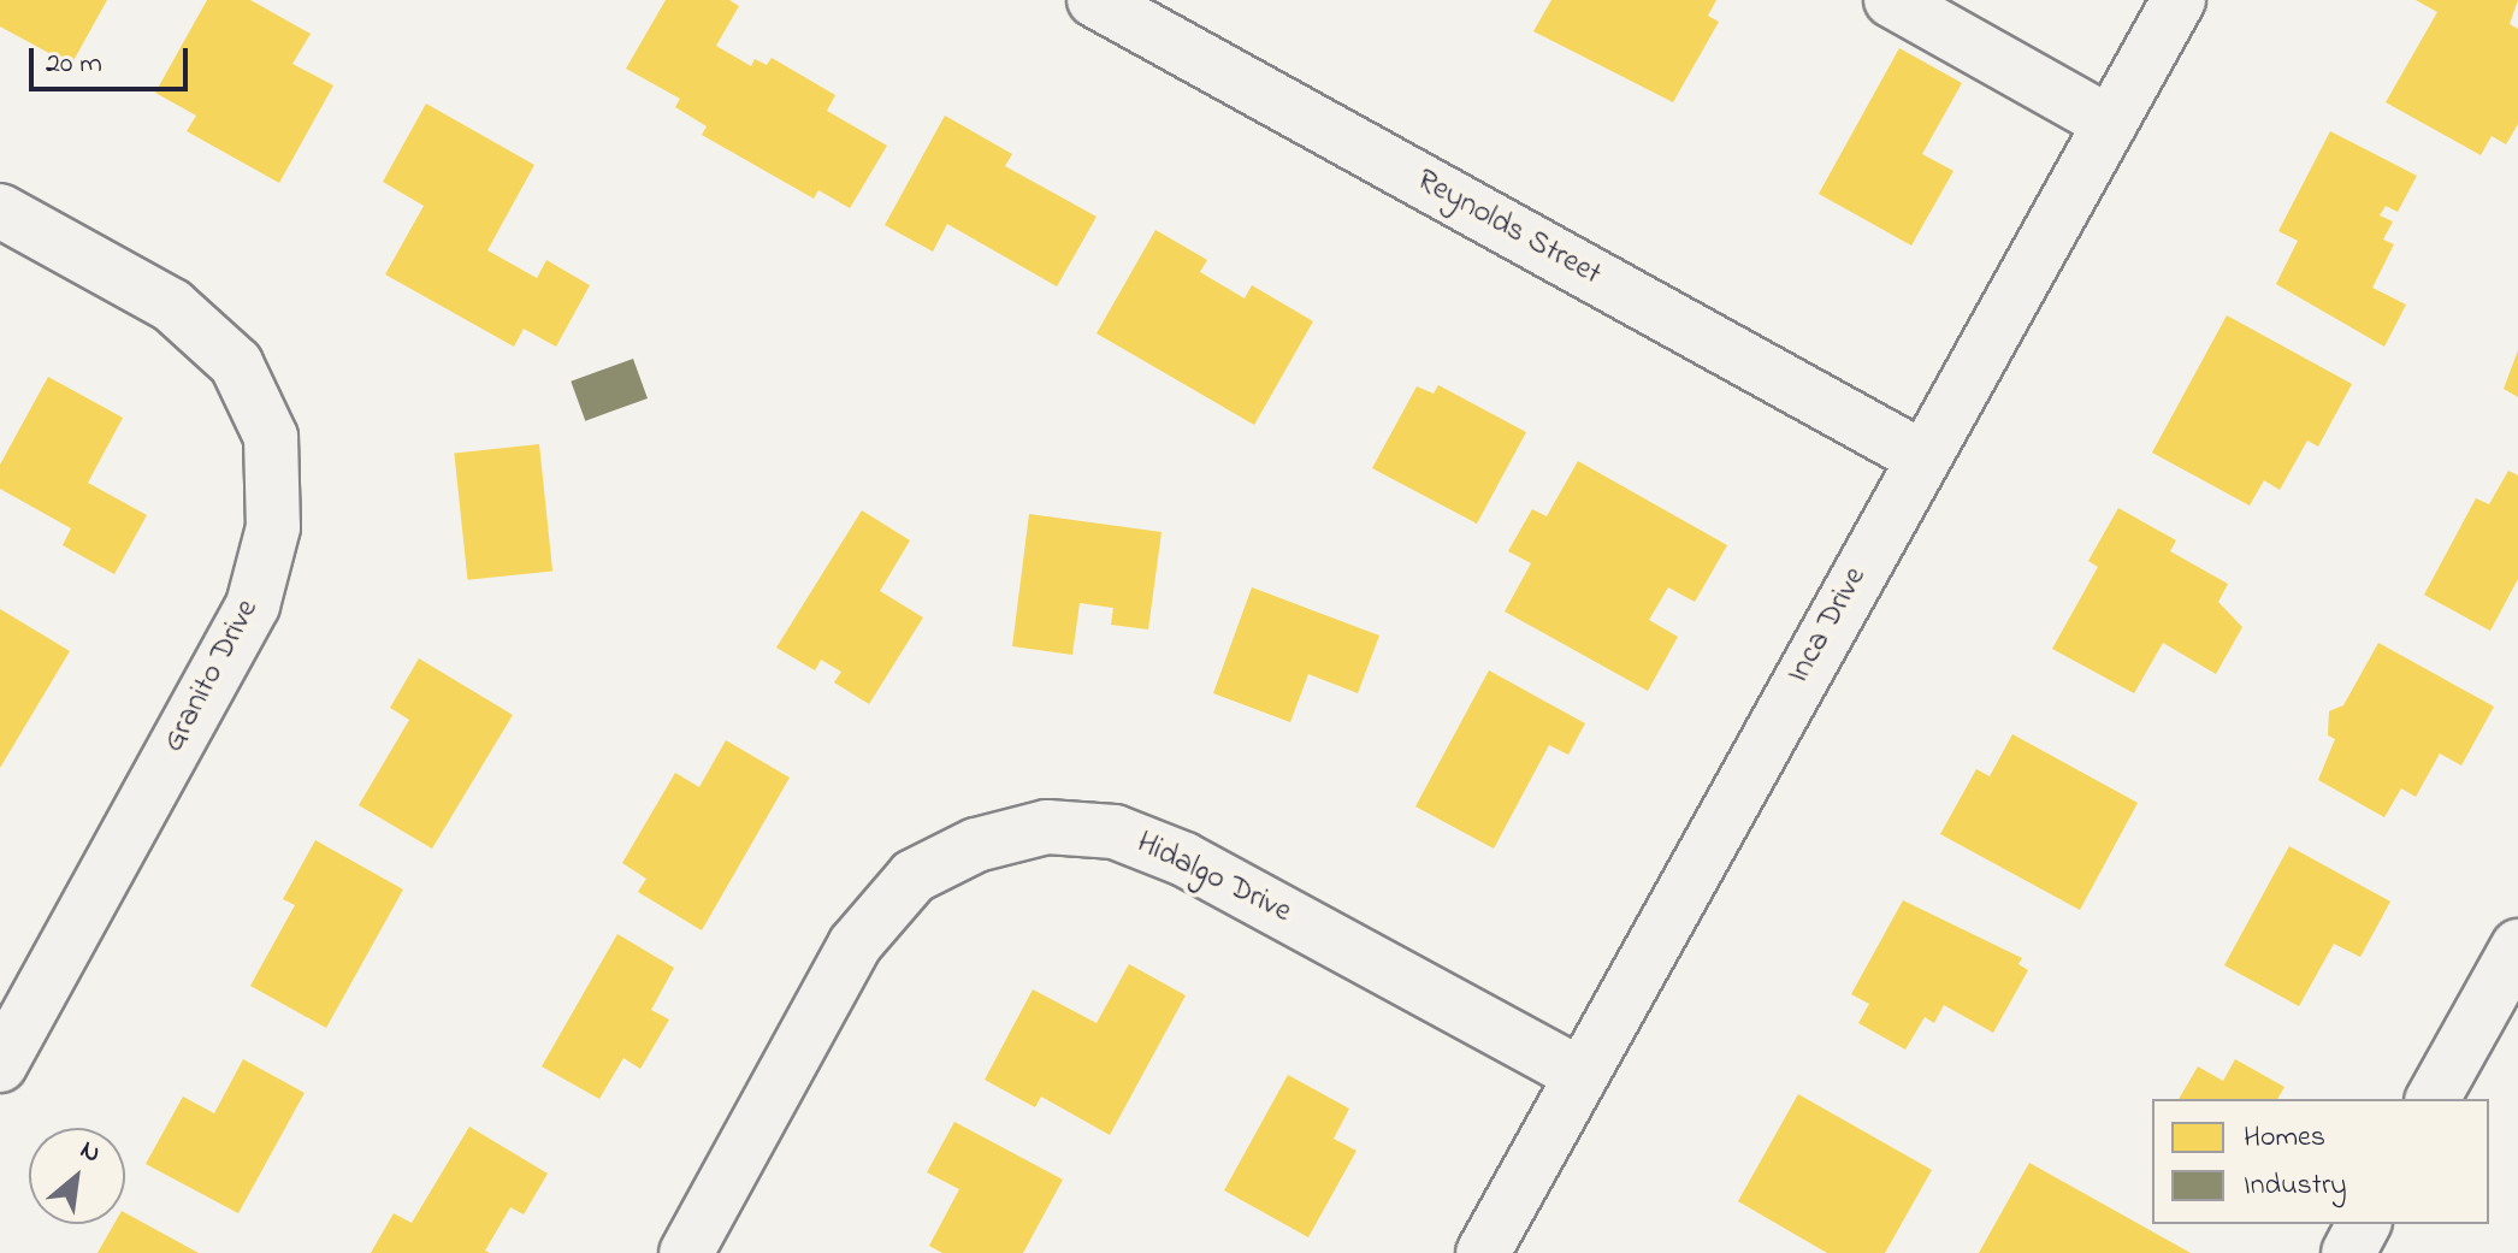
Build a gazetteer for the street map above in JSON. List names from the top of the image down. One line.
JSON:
{"streets":{"street":["Reynolds Street","Inca Drive","Granito Drive","Hidalgo Drive"]},"crossings":[["Reynolds Street","Inca Drive"],["Inca Drive","Hidalgo Drive"]],"legend":["Homes","Industry"],"scale_bar":"20 m","north":"top right"}
